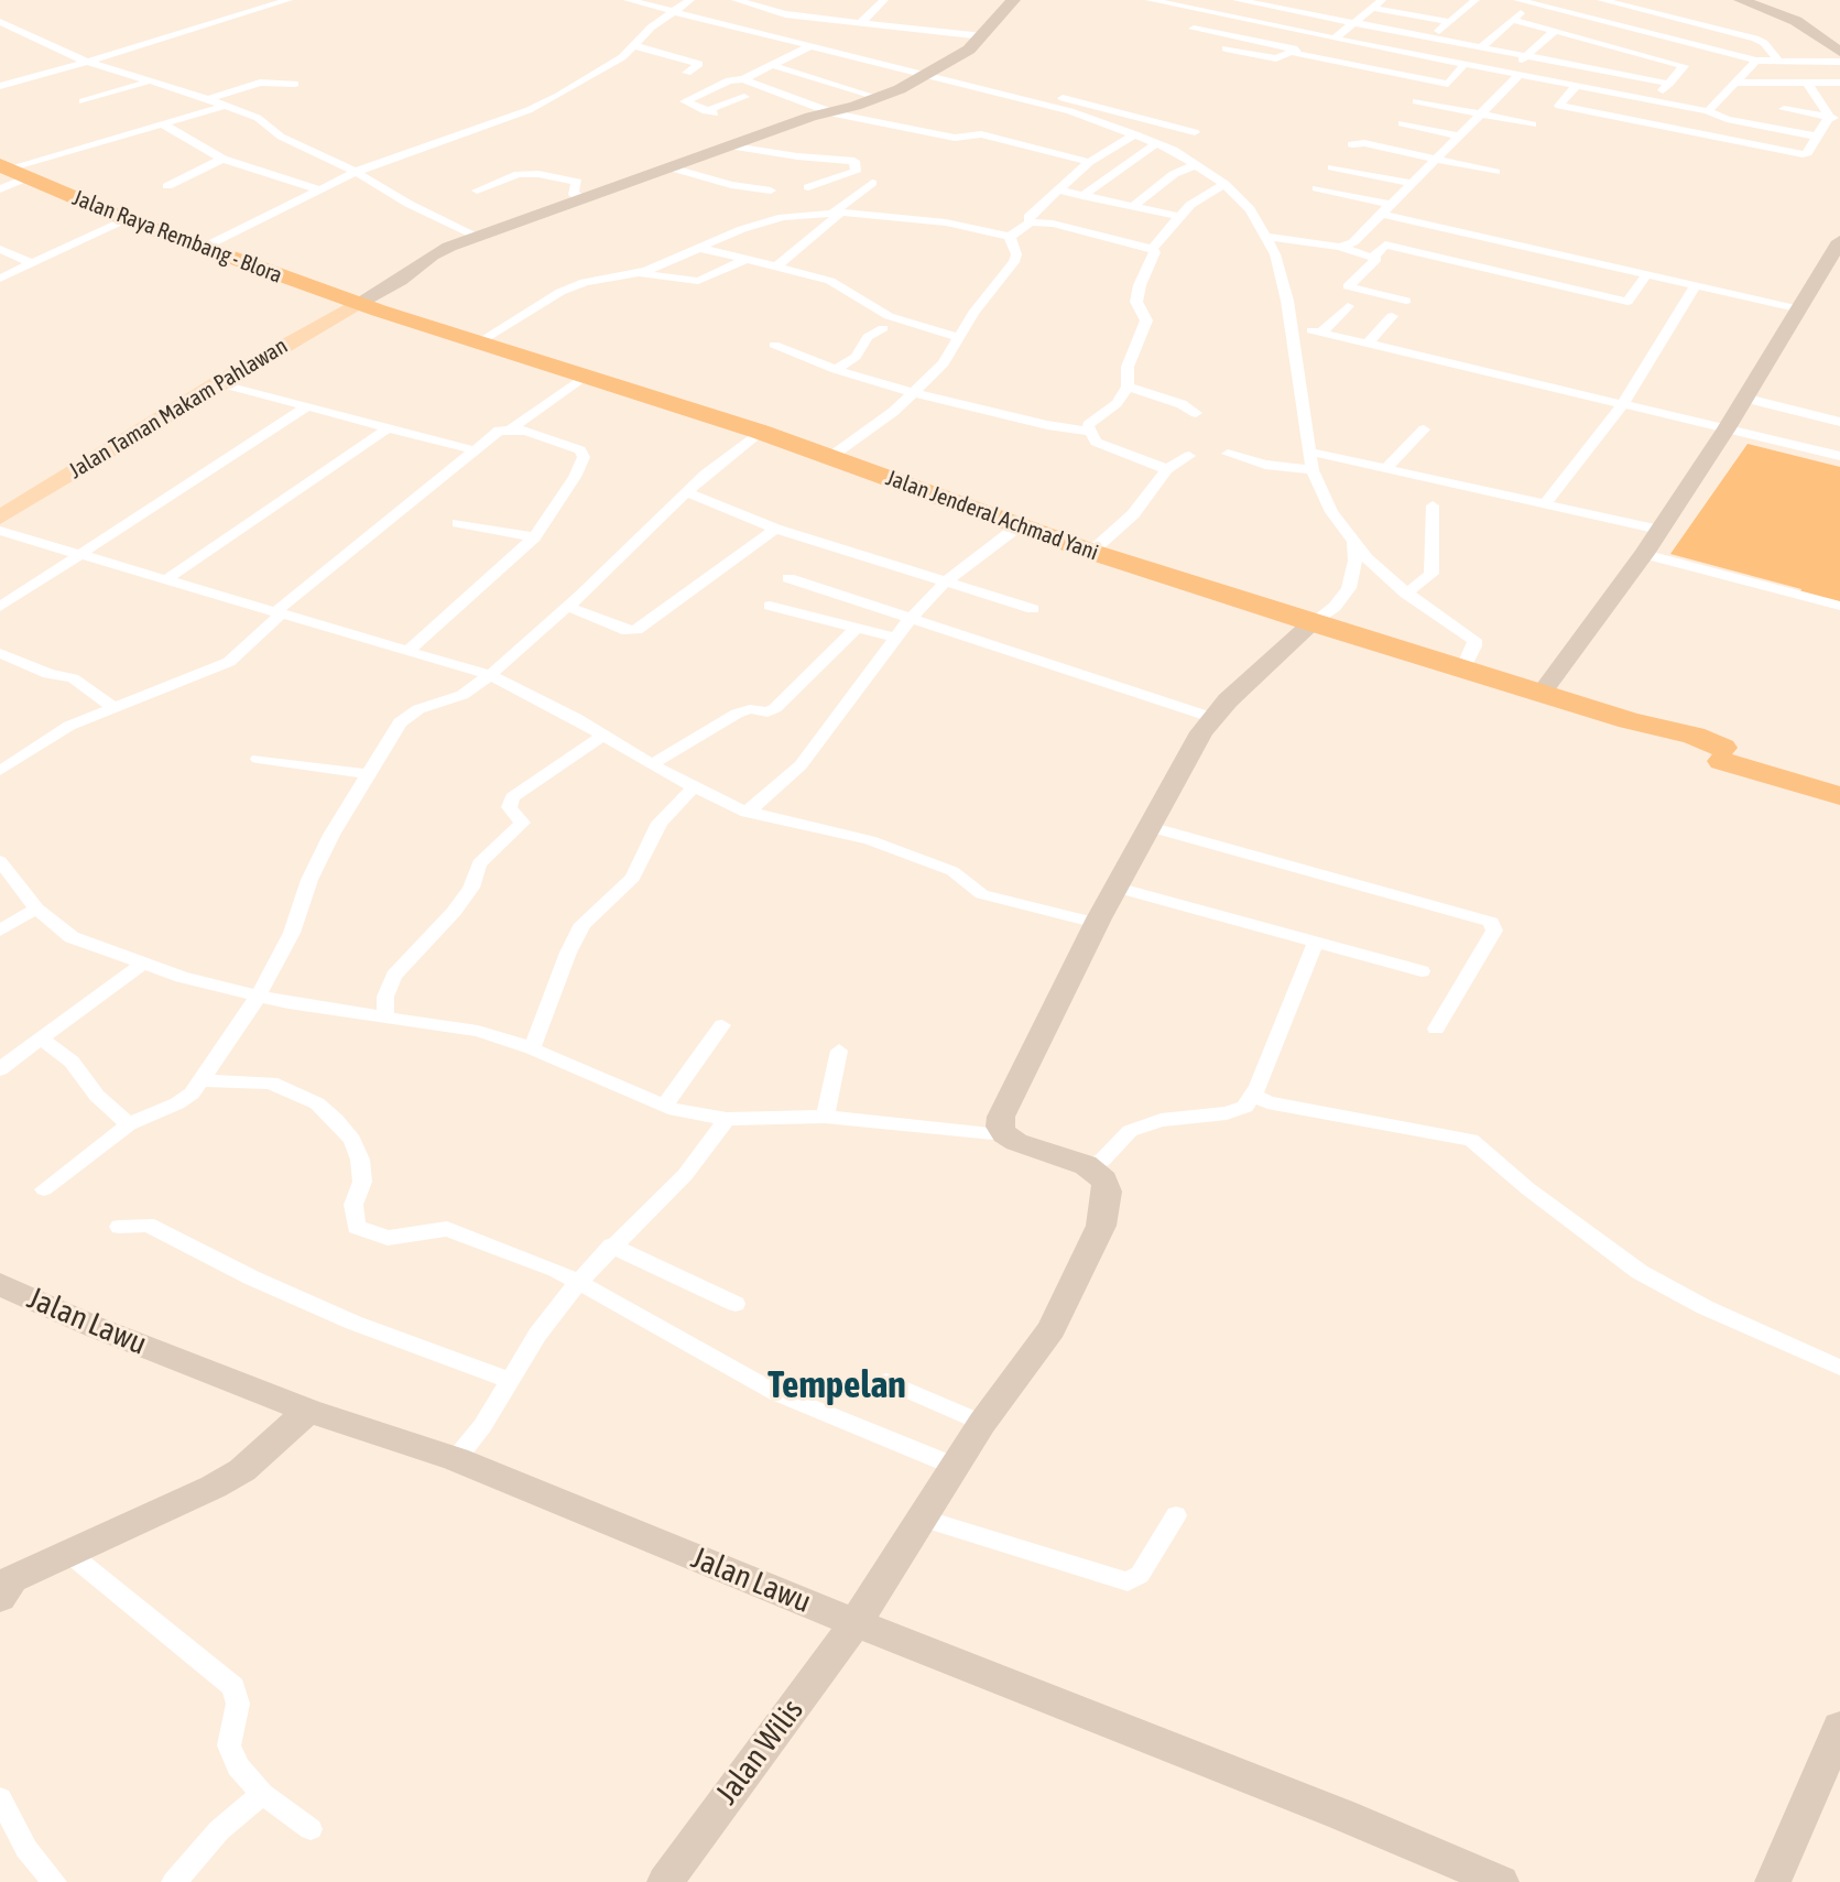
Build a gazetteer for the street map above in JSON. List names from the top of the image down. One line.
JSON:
{"streets":{"highway":["Jalan Raya Rembang - Blora","Jalan Jenderal Achmad Yani"],"main road":["Jalan Taman Makam Pahlawan","Jalan Lawu","Jalan Wilis"]},"crossings":[["Jalan Raya Rembang - Blora","Jalan Taman Makam Pahlawan"],["Jalan Raya Rembang - Blora","Jalan Jenderal Achmad Yani"],["Jalan Taman Makam Pahlawan","Jalan Jenderal Achmad Yani"],["Jalan Lawu","Jalan Wilis"]],"districts":["Tempelan"]}
